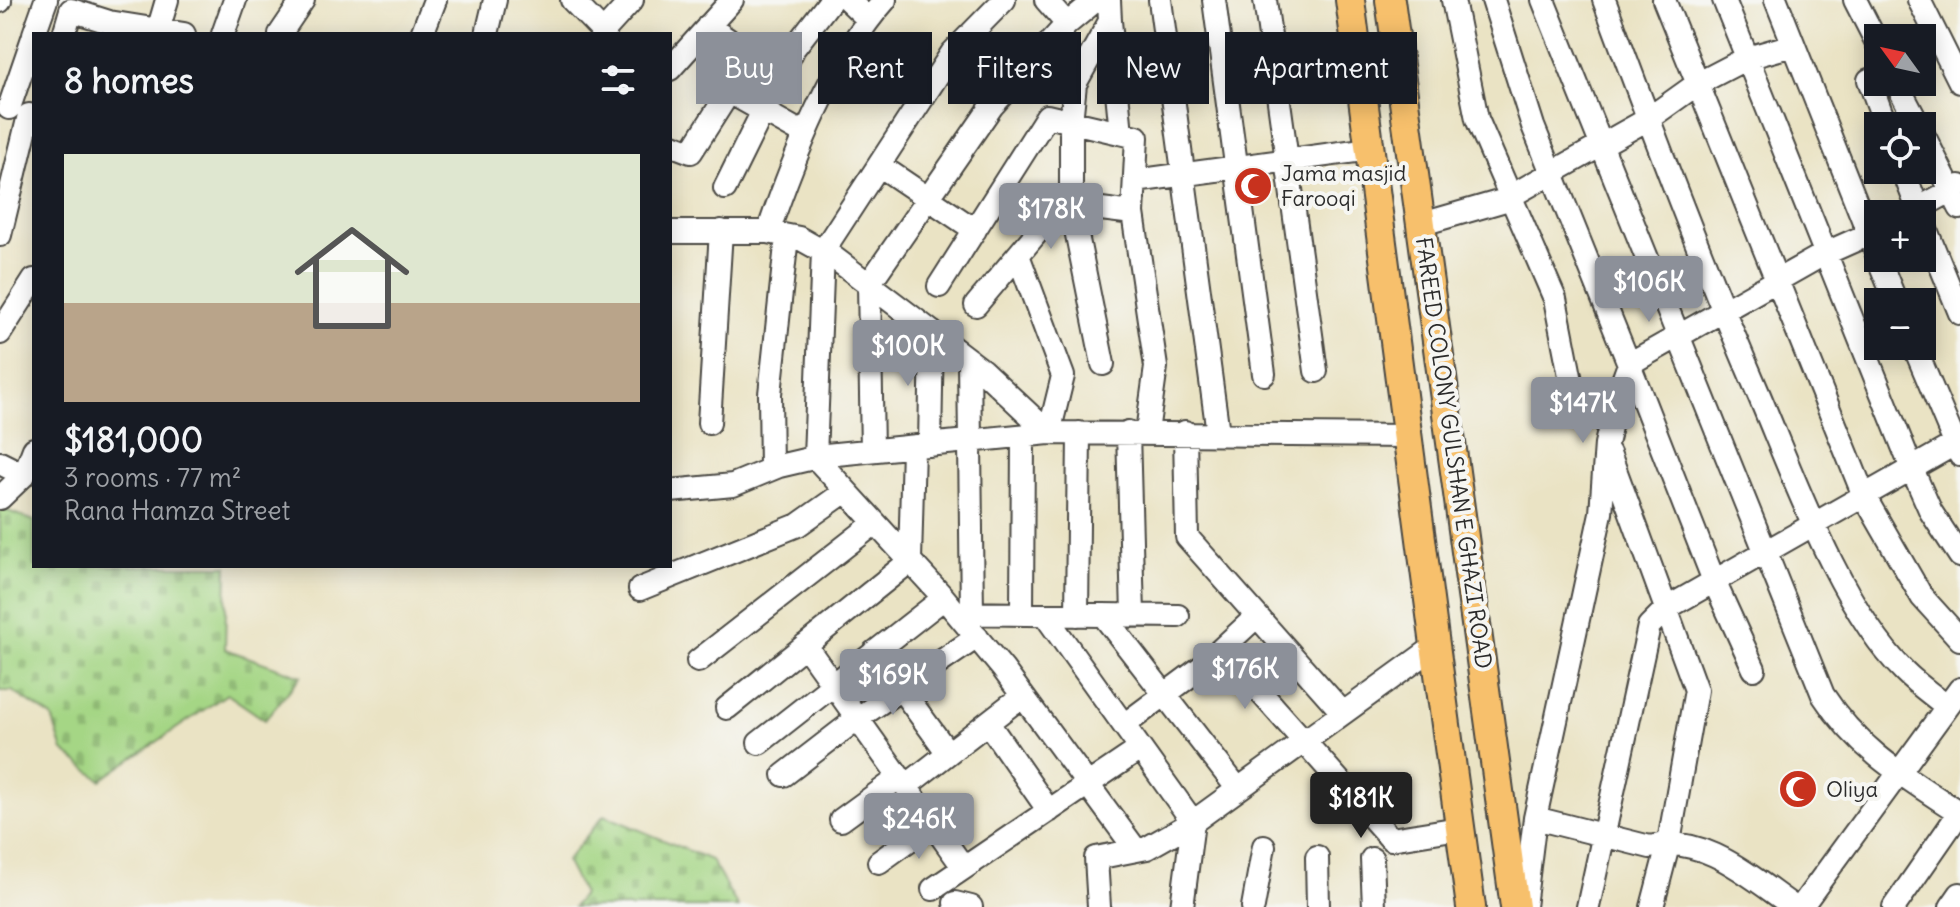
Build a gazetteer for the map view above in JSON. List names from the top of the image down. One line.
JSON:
{"streets":{"main road":["FAREED COLONY GULSHAN E GHAZI ROAD"]},"places":{"mosque":["Jama masjid Farooqi","Oliya"]},"north":"top left","page":{"map_buttons":["+","−"],"chip":["Buy","Rent","Filters","New","Apartment"],"heading":"8 homes","list":[{"name":"$181,000","note":"3 rooms · 77 m² · Rana Hamza Street"}],"price":["$178K","$106K","$100K","$147K","$176K","$169K","$181K","$246K"]}}
